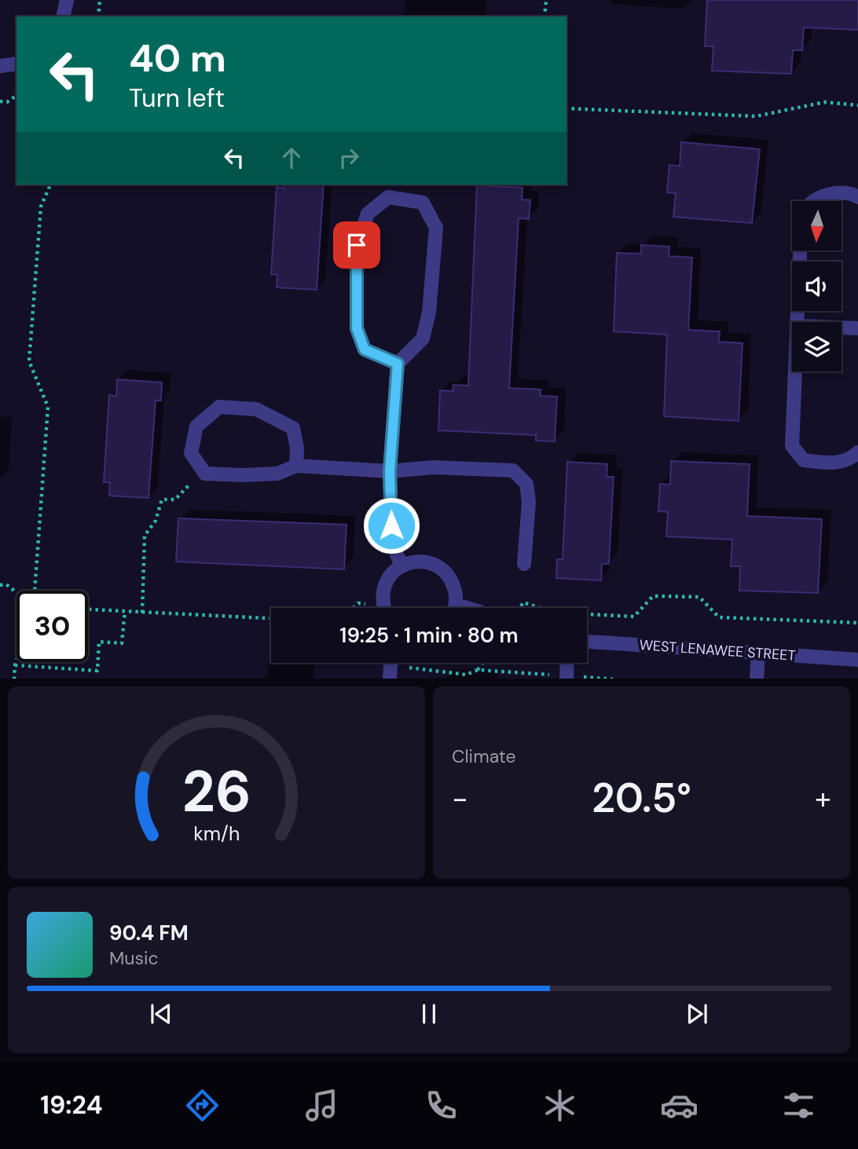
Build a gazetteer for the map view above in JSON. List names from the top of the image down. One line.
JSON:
{"streets":{"street":["WEST LENAWEE STREET"]},"north":"bottom","page":{"turn":["40 m","Turn left"],"limit":"30","trip":"19:25 · 1 min · 80 m","tile":"Climate","heat":["−","20.5°","+"],"song":["90.4 FM","Music"],"tabs":"19:24","gauge":["26","km/h"]}}
